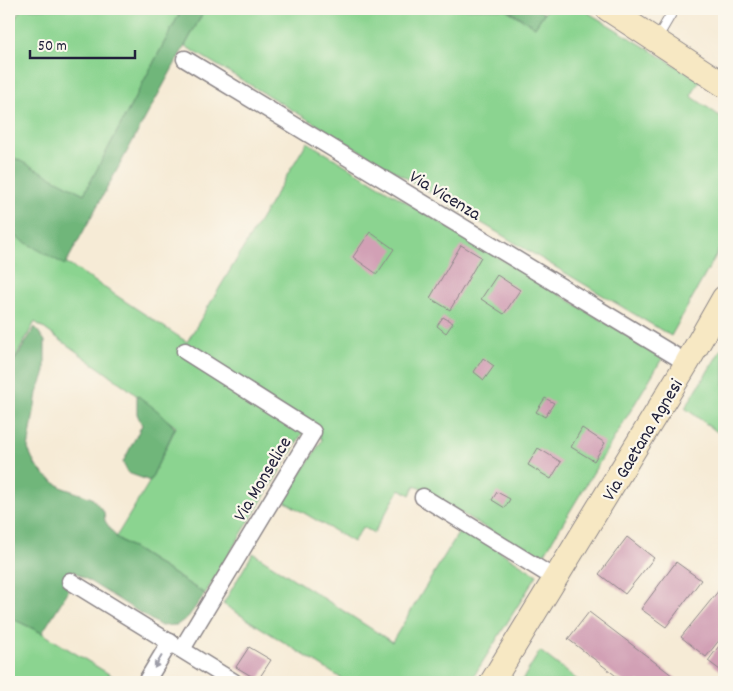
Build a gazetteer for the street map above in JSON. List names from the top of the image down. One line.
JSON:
{"streets":{"street":["Via Vicenza","Via Gaetana Agnesi","Via Monselice"]},"crossings":[["Via Vicenza","Via Gaetana Agnesi"]],"scale_bar":"50 m"}
